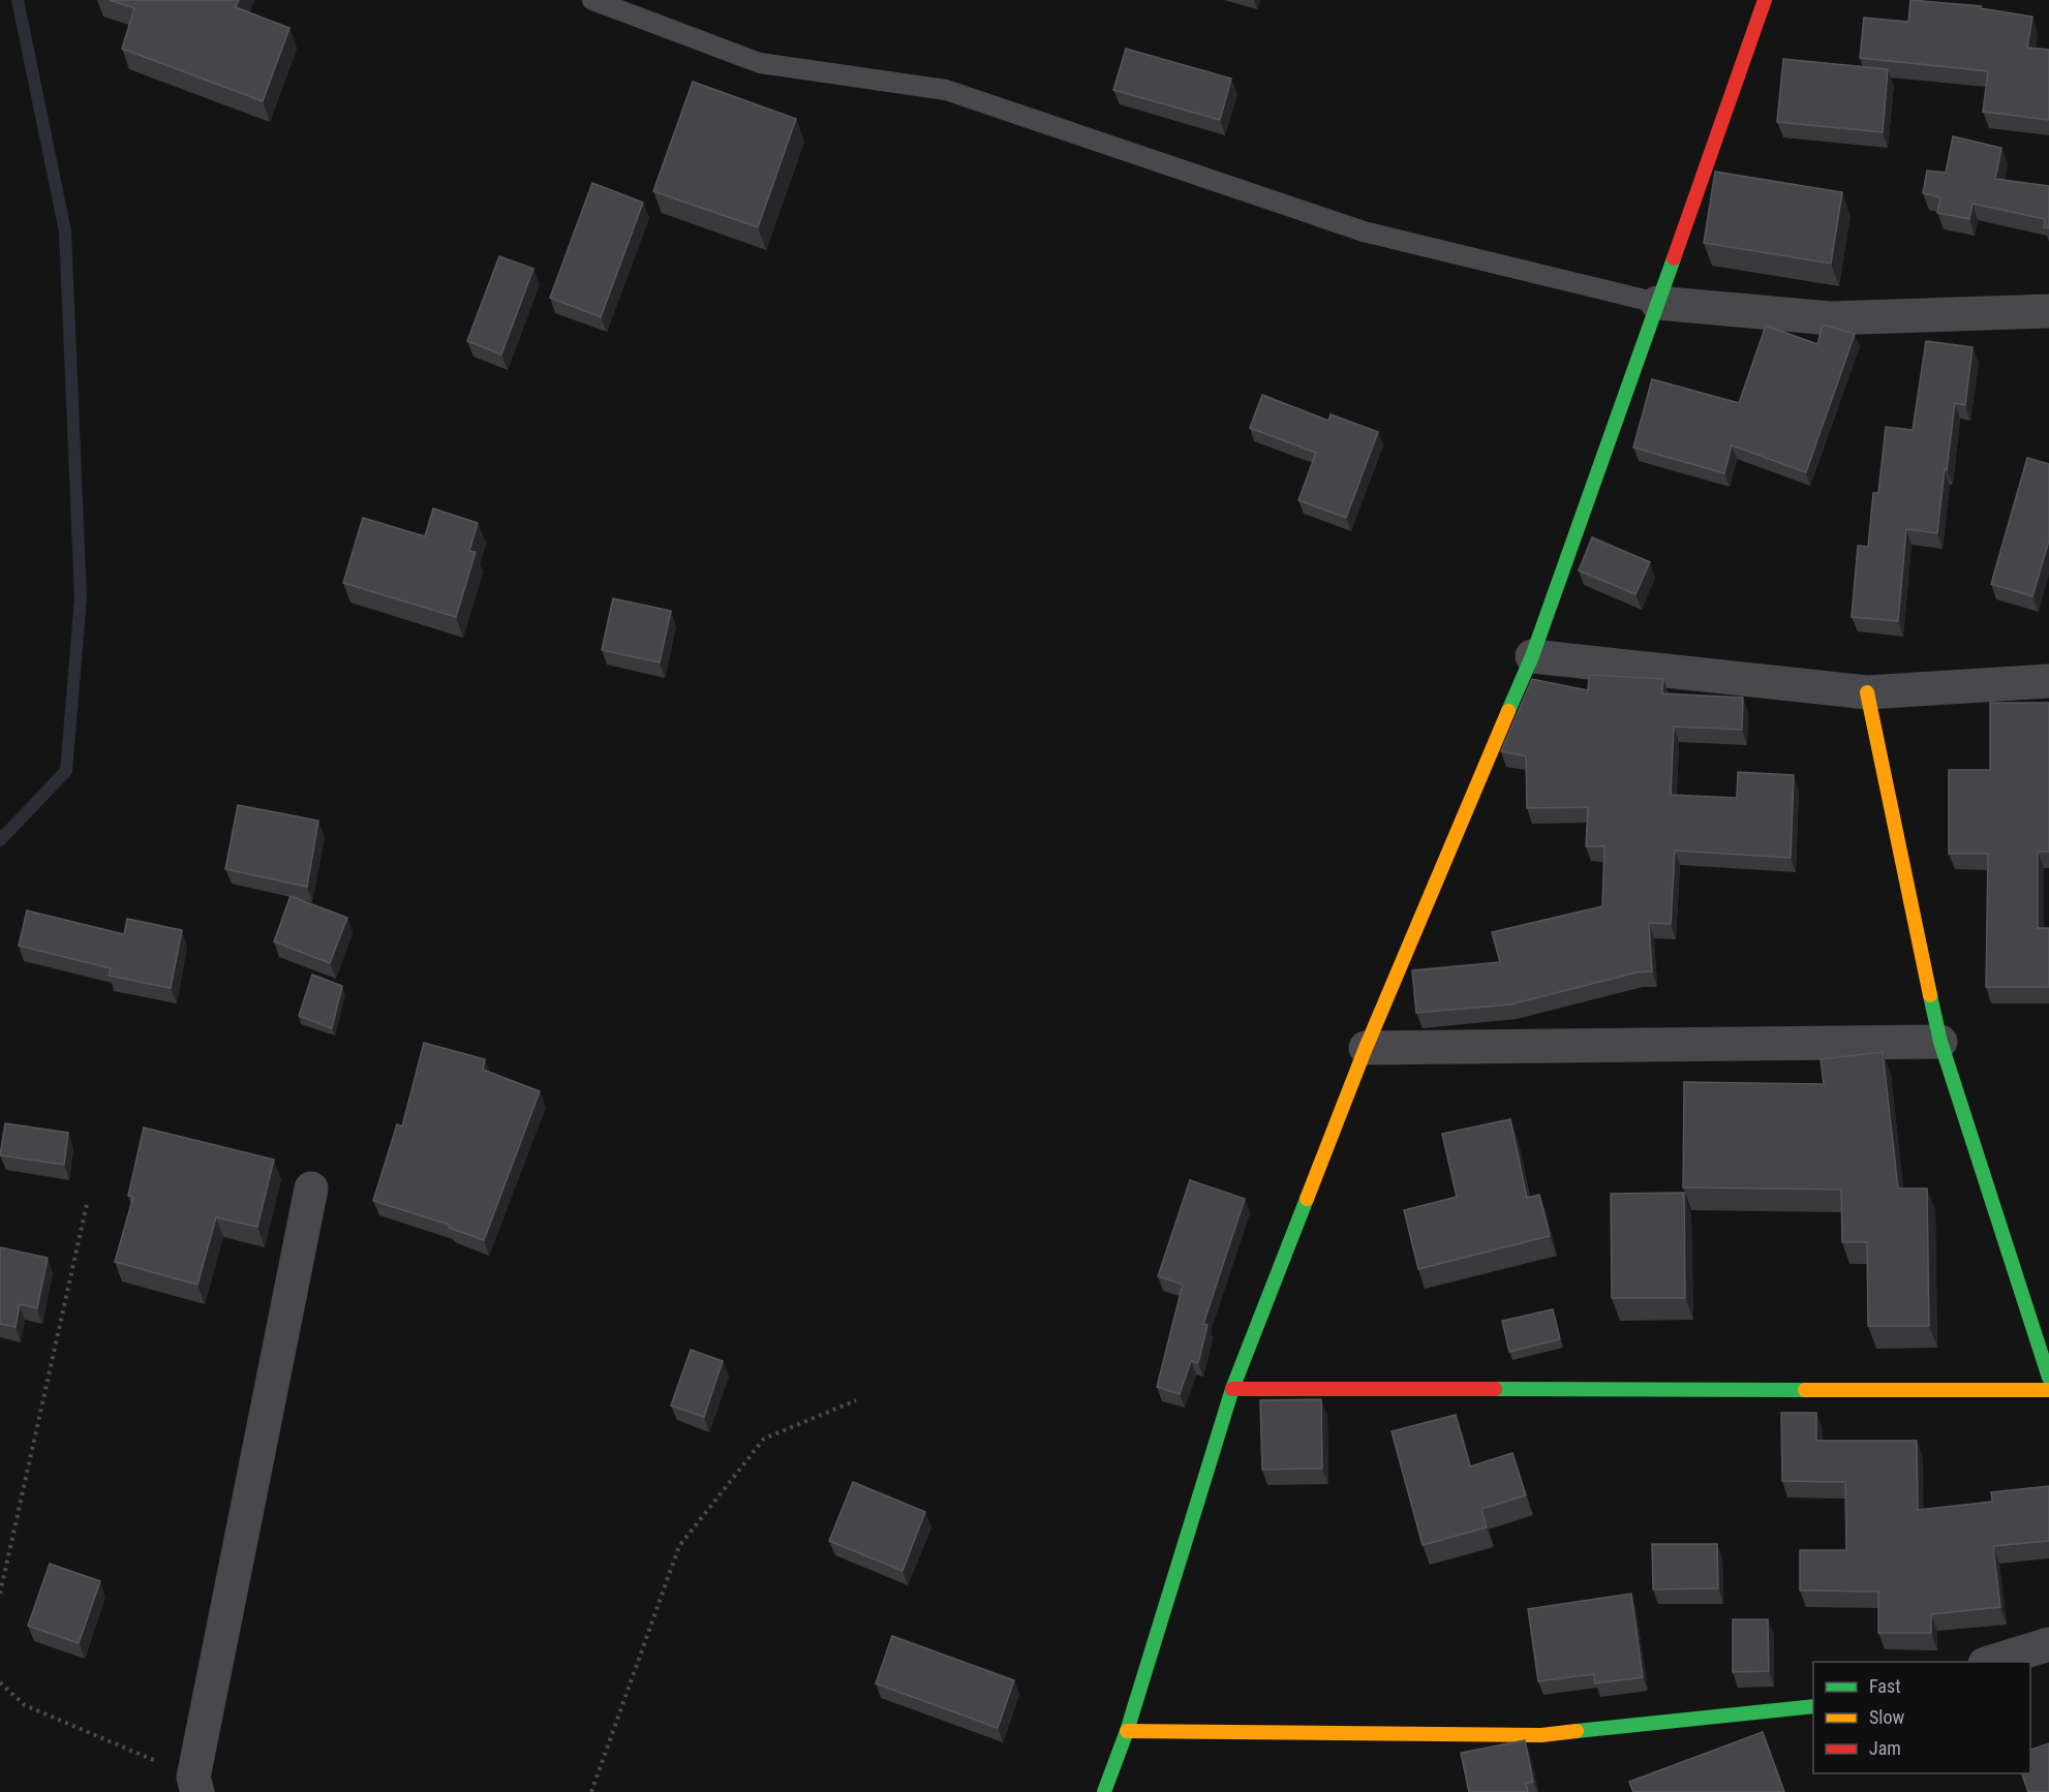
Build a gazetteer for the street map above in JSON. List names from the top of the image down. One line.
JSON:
{"legend":["Fast","Slow","Jam"]}
